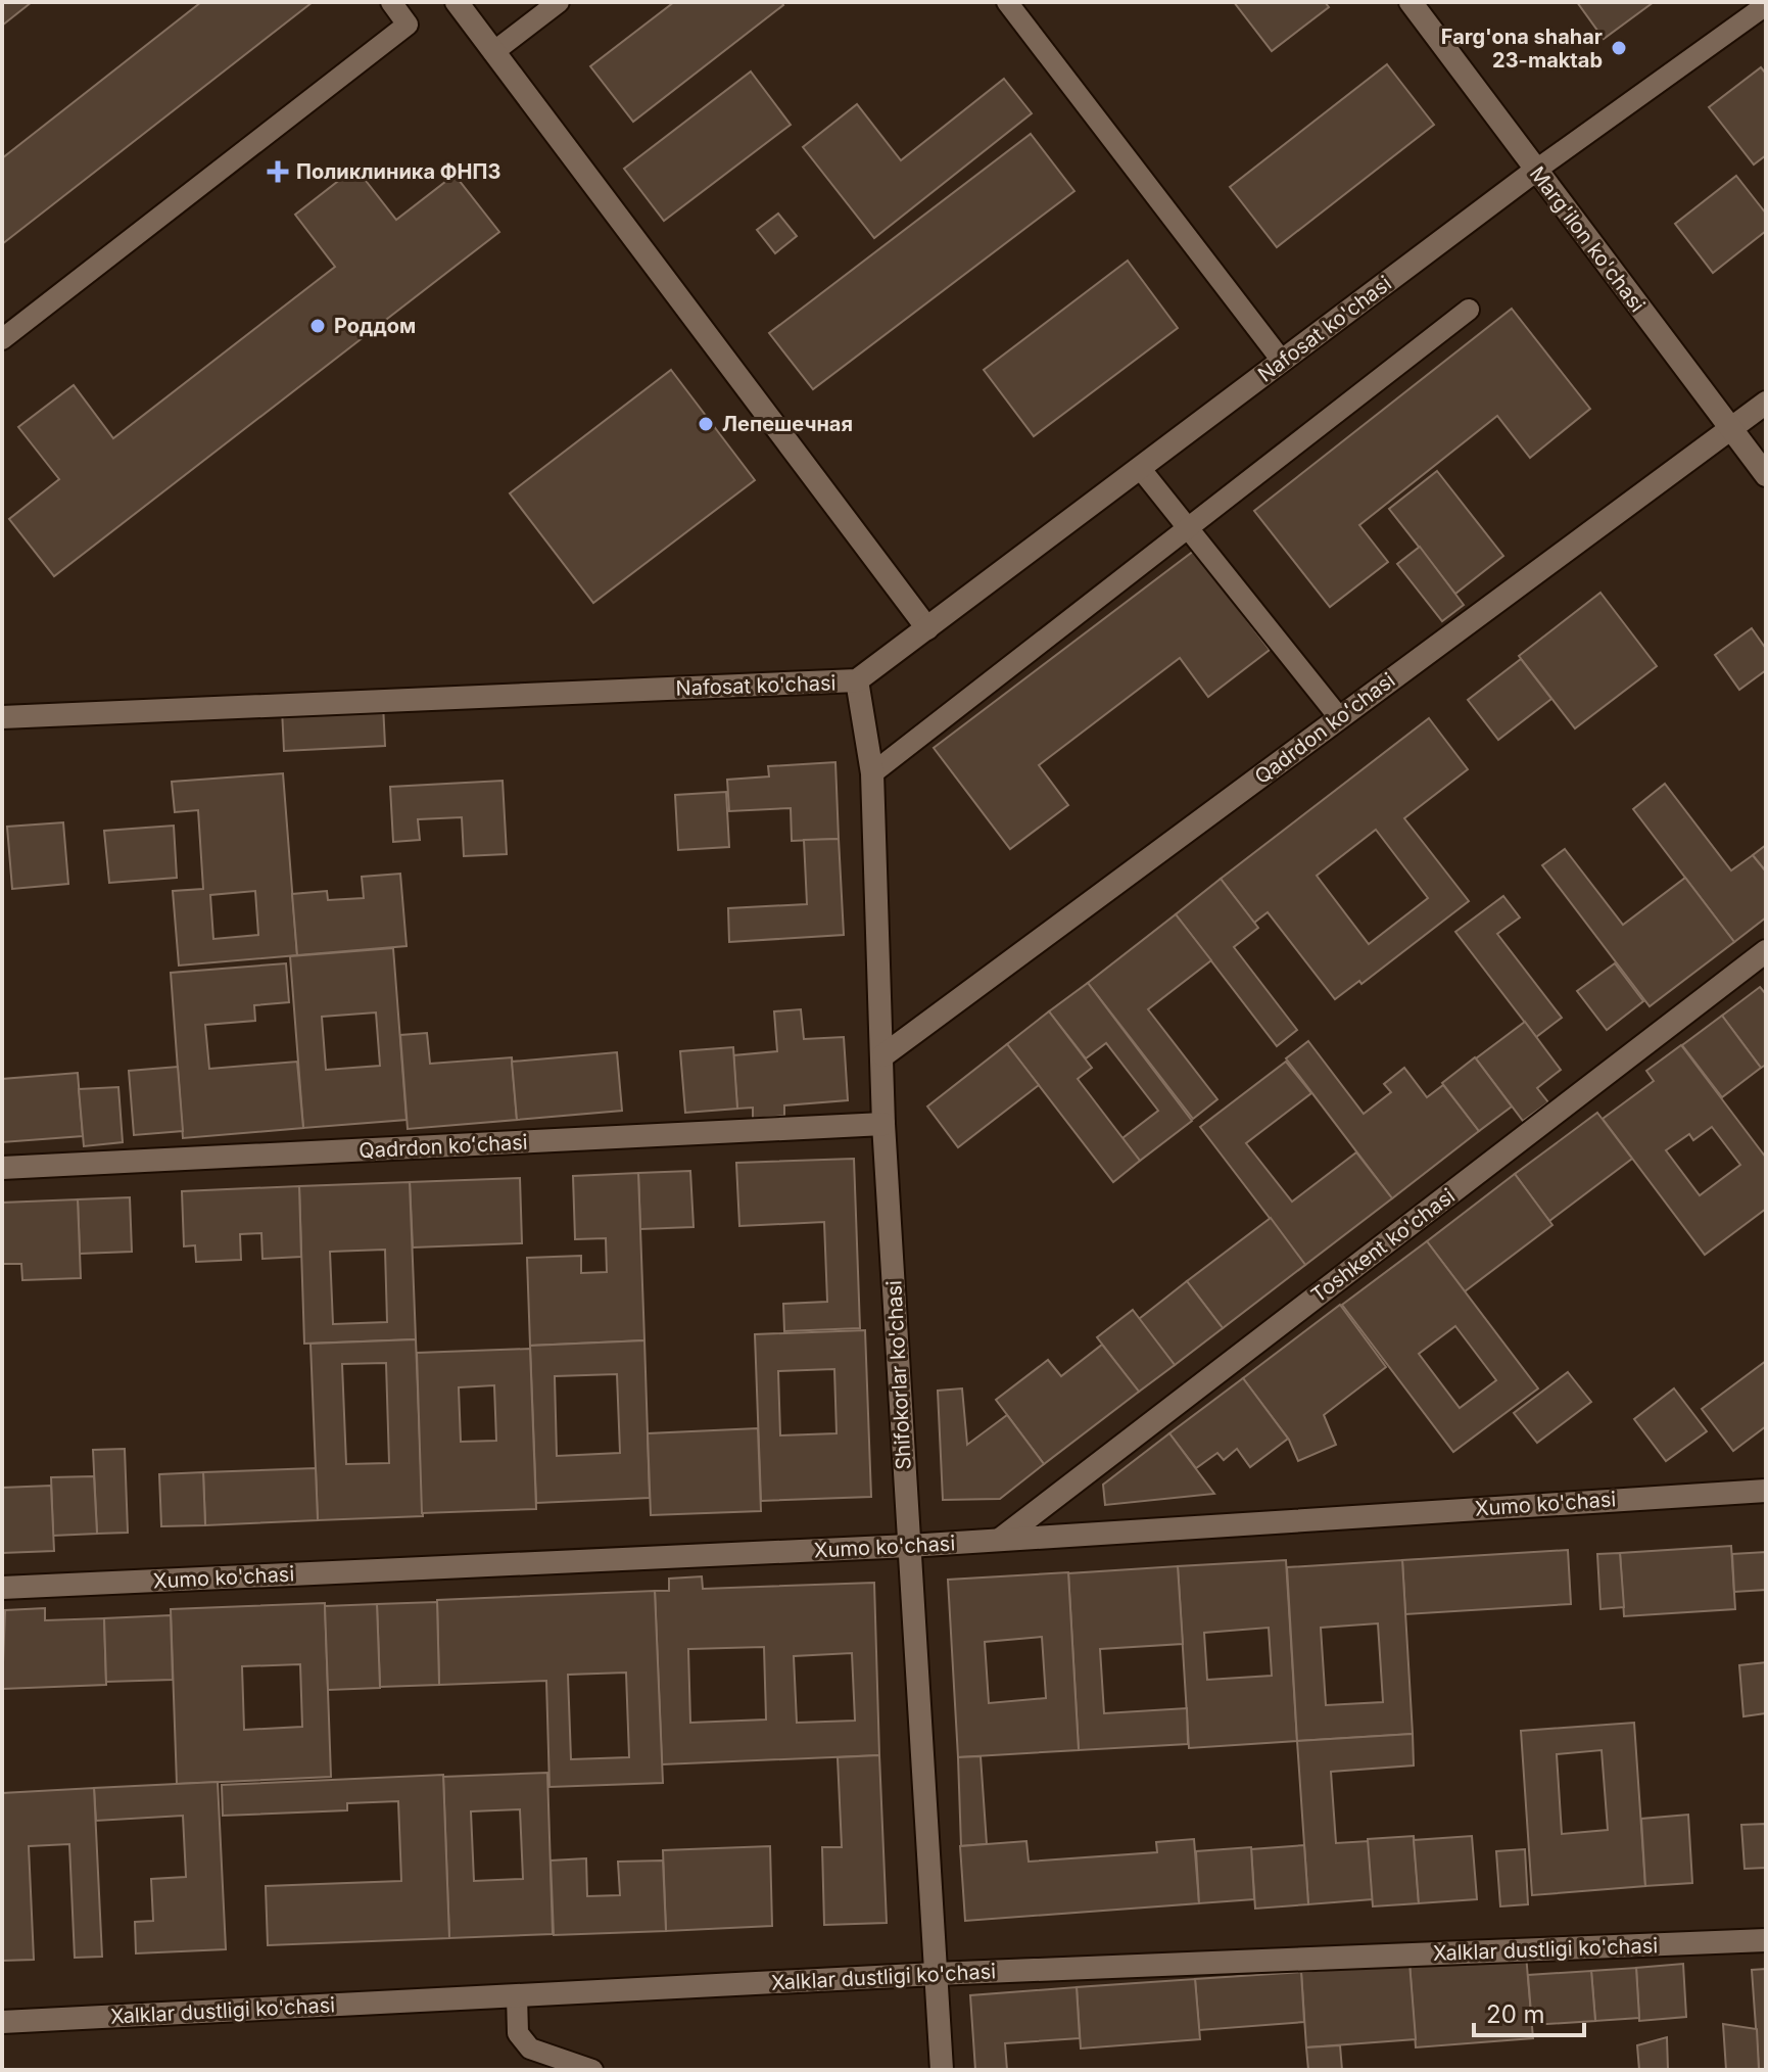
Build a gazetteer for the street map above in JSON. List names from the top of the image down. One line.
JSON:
{"streets":{"street":["Marg'ilon ko'chasi","Nafosat ko'chasi","Qadrdon koʻchasi","Toshkent ko'chasi","Shifokorlar ko'chasi","Xumo ko'chasi","Xalklar dustligi ko'chasi"]},"crossings":[["Marg'ilon ko'chasi","Nafosat ko'chasi"],["Marg'ilon ko'chasi","Qadrdon koʻchasi"],["Nafosat ko'chasi","Shifokorlar ko'chasi"],["Qadrdon koʻchasi","Shifokorlar ko'chasi"],["Toshkent ko'chasi","Xumo ko'chasi"],["Shifokorlar ko'chasi","Xumo ko'chasi"],["Shifokorlar ko'chasi","Xalklar dustligi ko'chasi"]],"places":{"other":["Farg'ona shahar 23-maktab","Роддом","Лепешечная"],"health":["Поликлиника ФНПЗ"]},"scale_bar":"20 m"}
